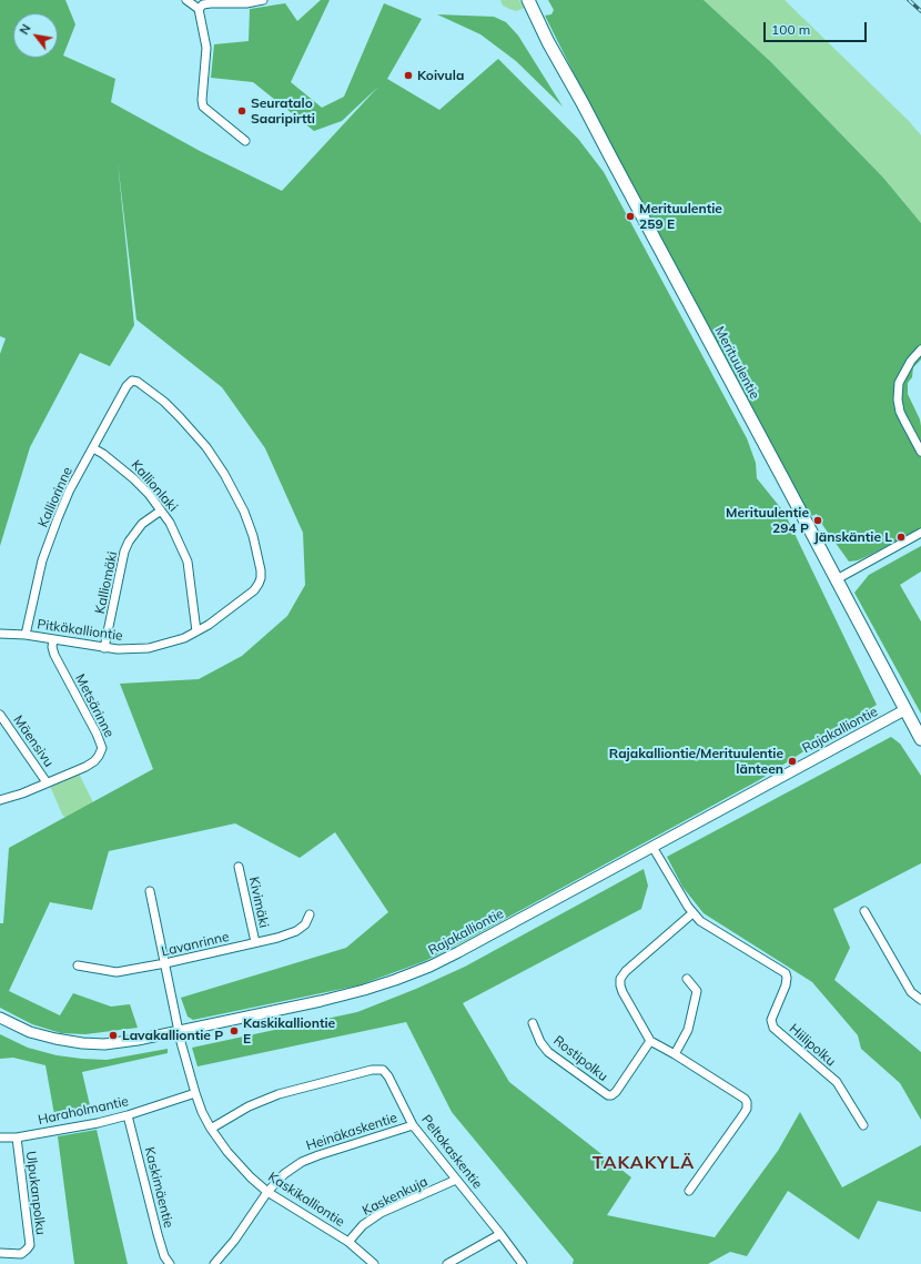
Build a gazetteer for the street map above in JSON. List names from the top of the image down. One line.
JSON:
{"streets":{"main road":["Merituulentie"],"street":["Kallionlaki","Kalliorinne","Kalliomäki","Pitkäkalliontie","Metsärinne","Rajakalliontie","Mäensivu","Kivimäki","Lavanrinne","Hiilipolku","Rostipolku","Haraholmantie","Heinäkaskentie","Peltokaskentie","Kaskimäentie","Ulpukanpolku","Kaskenkuja","Kaskikalliontie"]},"crossings":[["Merituulentie","Rajakalliontie"],["Kallionlaki","Kalliorinne"],["Kallionlaki","Kalliomäki"],["Kallionlaki","Pitkäkalliontie"],["Kalliorinne","Pitkäkalliontie"],["Kalliomäki","Pitkäkalliontie"],["Pitkäkalliontie","Metsärinne"],["Metsärinne","Mäensivu"],["Rajakalliontie","Kaskikalliontie"],["Kivimäki","Lavanrinne"],["Lavanrinne","Kaskikalliontie"],["Haraholmantie","Kaskimäentie"],["Haraholmantie","Ulpukanpolku"],["Haraholmantie","Kaskikalliontie"],["Heinäkaskentie","Peltokaskentie"],["Heinäkaskentie","Kaskikalliontie"],["Peltokaskentie","Kaskenkuja"],["Peltokaskentie","Kaskikalliontie"],["Kaskenkuja","Kaskikalliontie"]],"districts":["TAKAKYLÄ"],"places":["Koivula","Seuratalo Saaripirtti","Merituulentie 259 E","Merituulentie 294 P","Jänskäntie L","Rajakalliontie/Merituulentie länteen","Kaskikalliontie E","Lavakalliontie P"],"scale_bar":"100 m","north":"top left"}
